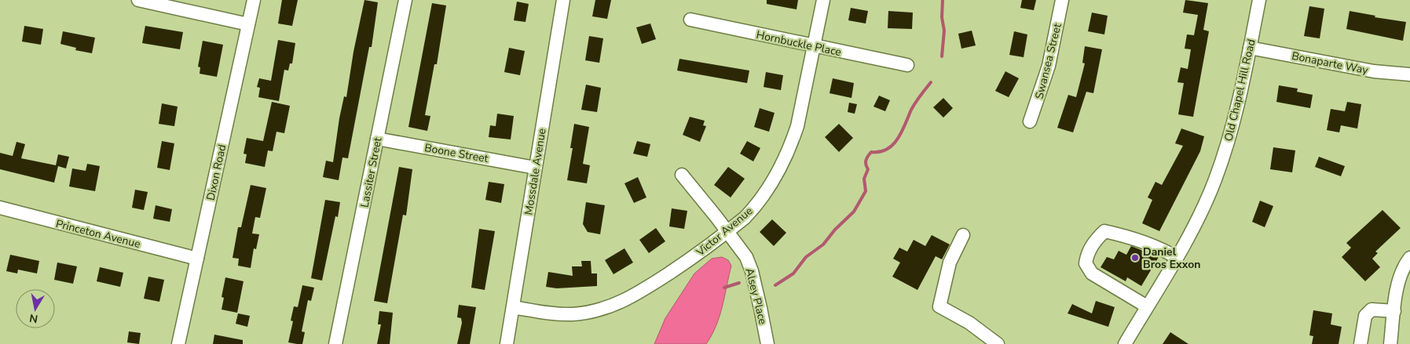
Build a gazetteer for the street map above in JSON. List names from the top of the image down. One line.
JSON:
{"streets":{"street":["Hornbuckle Place","Swansea Street","Bonaparte Way","Old Chapel Hill Road","Boone Street","Mossdale Avenue","Dixon Road","Lassiter Street","Victor Avenue","Princeton Avenue","Alsey Place"]},"crossings":[["Hornbuckle Place","Victor Avenue"],["Bonaparte Way","Old Chapel Hill Road"],["Boone Street","Mossdale Avenue"],["Boone Street","Lassiter Street"],["Mossdale Avenue","Victor Avenue"],["Dixon Road","Princeton Avenue"],["Victor Avenue","Alsey Place"]],"places":["Daniel Bros Exxon"],"north":"bottom"}
